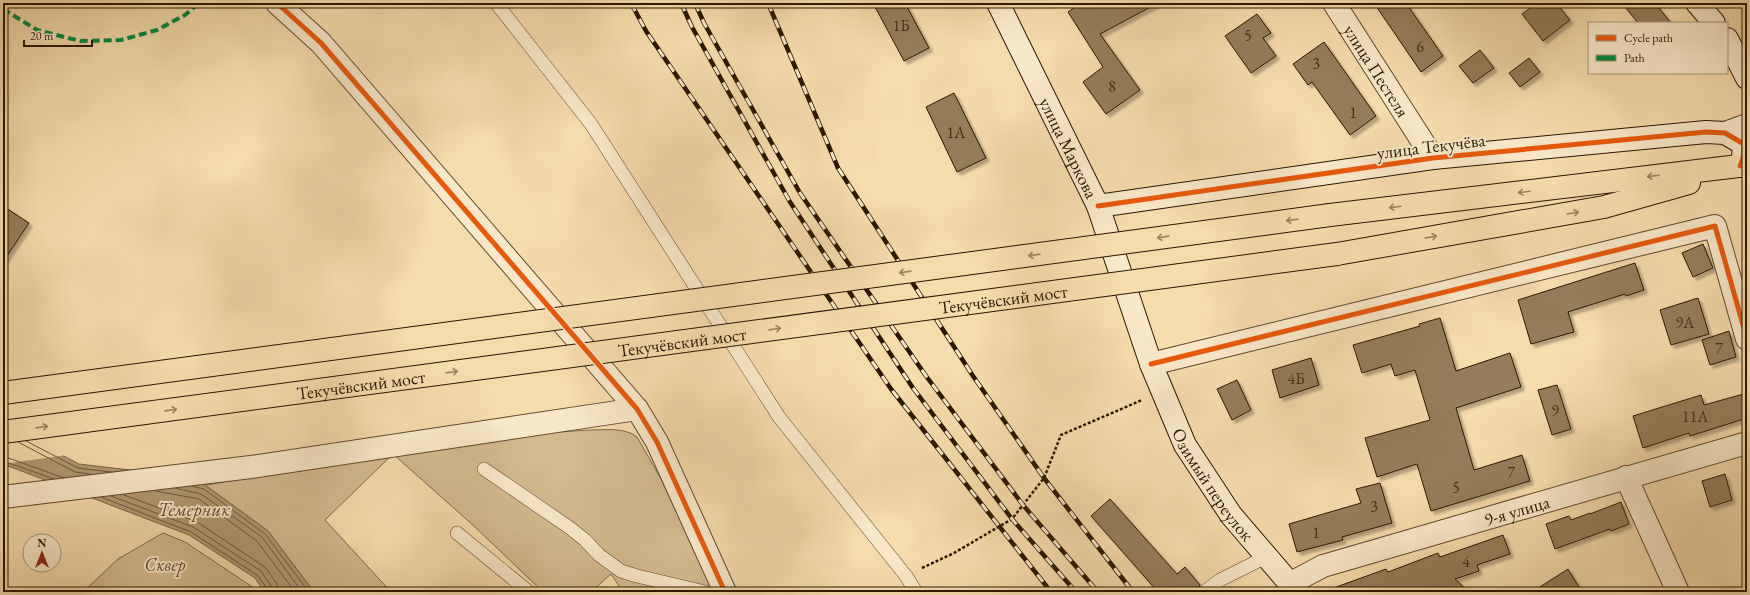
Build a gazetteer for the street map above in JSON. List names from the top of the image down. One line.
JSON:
{"streets":{"main road":["Текучёвский мост"],"street":["улица Пестеля","улица Текучёва","улица Маркова","Озимый переулок","9-я улица"]},"crossings":[["улица Пестеля","улица Текучёва"],["улица Текучёва","улица Маркова"],["улица Текучёва","Текучёвский мост"],["улица Маркова","Озимый переулок"],["Озимый переулок","9-я улица"]],"water":["Темерник"],"parks":["Сквер"],"house_numbers":["1Б","5","6","3","8","1","1А","9А","7","4Б","9","11А","7","5","3","1","4"],"legend":["Cycle path","Path"],"scale_bar":"20 m","north":"top"}
